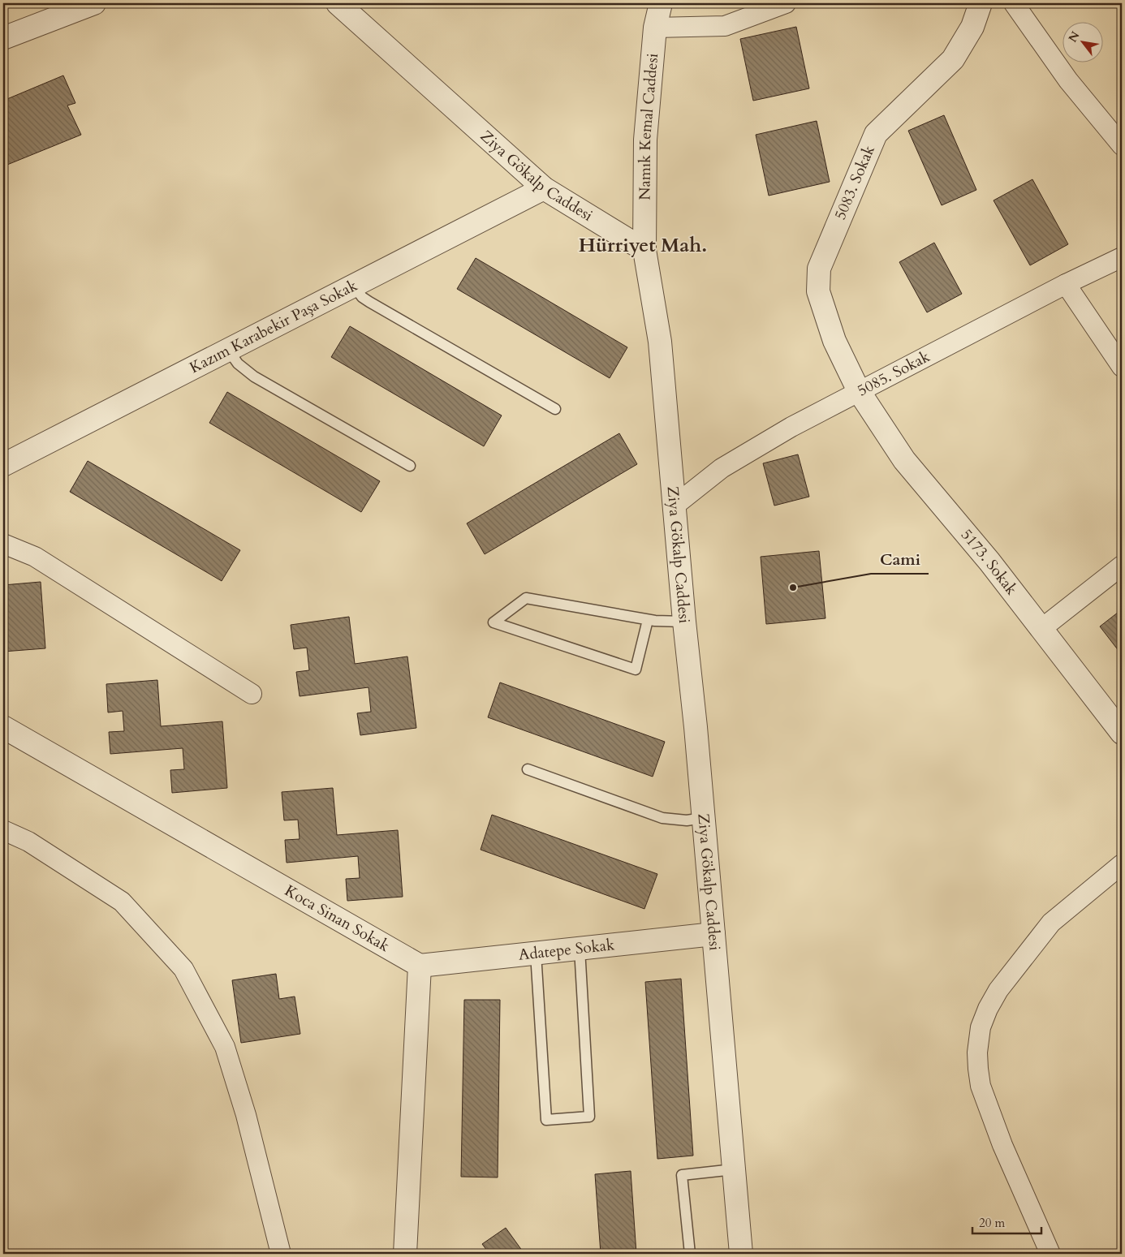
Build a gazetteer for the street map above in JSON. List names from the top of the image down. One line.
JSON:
{"streets":{"street":["Namık Kemal Caddesi","Ziya Gökalp Caddesi","5083. Sokak","Kazım Karabekir Paşa Sokak","5085. Sokak","5173. Sokak","Koca Sinan Sokak","Adatepe Sokak"]},"crossings":[["Namık Kemal Caddesi","Ziya Gökalp Caddesi"],["Ziya Gökalp Caddesi","Kazım Karabekir Paşa Sokak"],["Ziya Gökalp Caddesi","5085. Sokak"],["Ziya Gökalp Caddesi","Adatepe Sokak"],["5083. Sokak","5085. Sokak"],["5083. Sokak","5173. Sokak"],["5085. Sokak","5173. Sokak"],["Koca Sinan Sokak","Adatepe Sokak"]],"districts":["Hürriyet Mah."],"places":["Cami"],"scale_bar":"20 m","north":"top left"}
